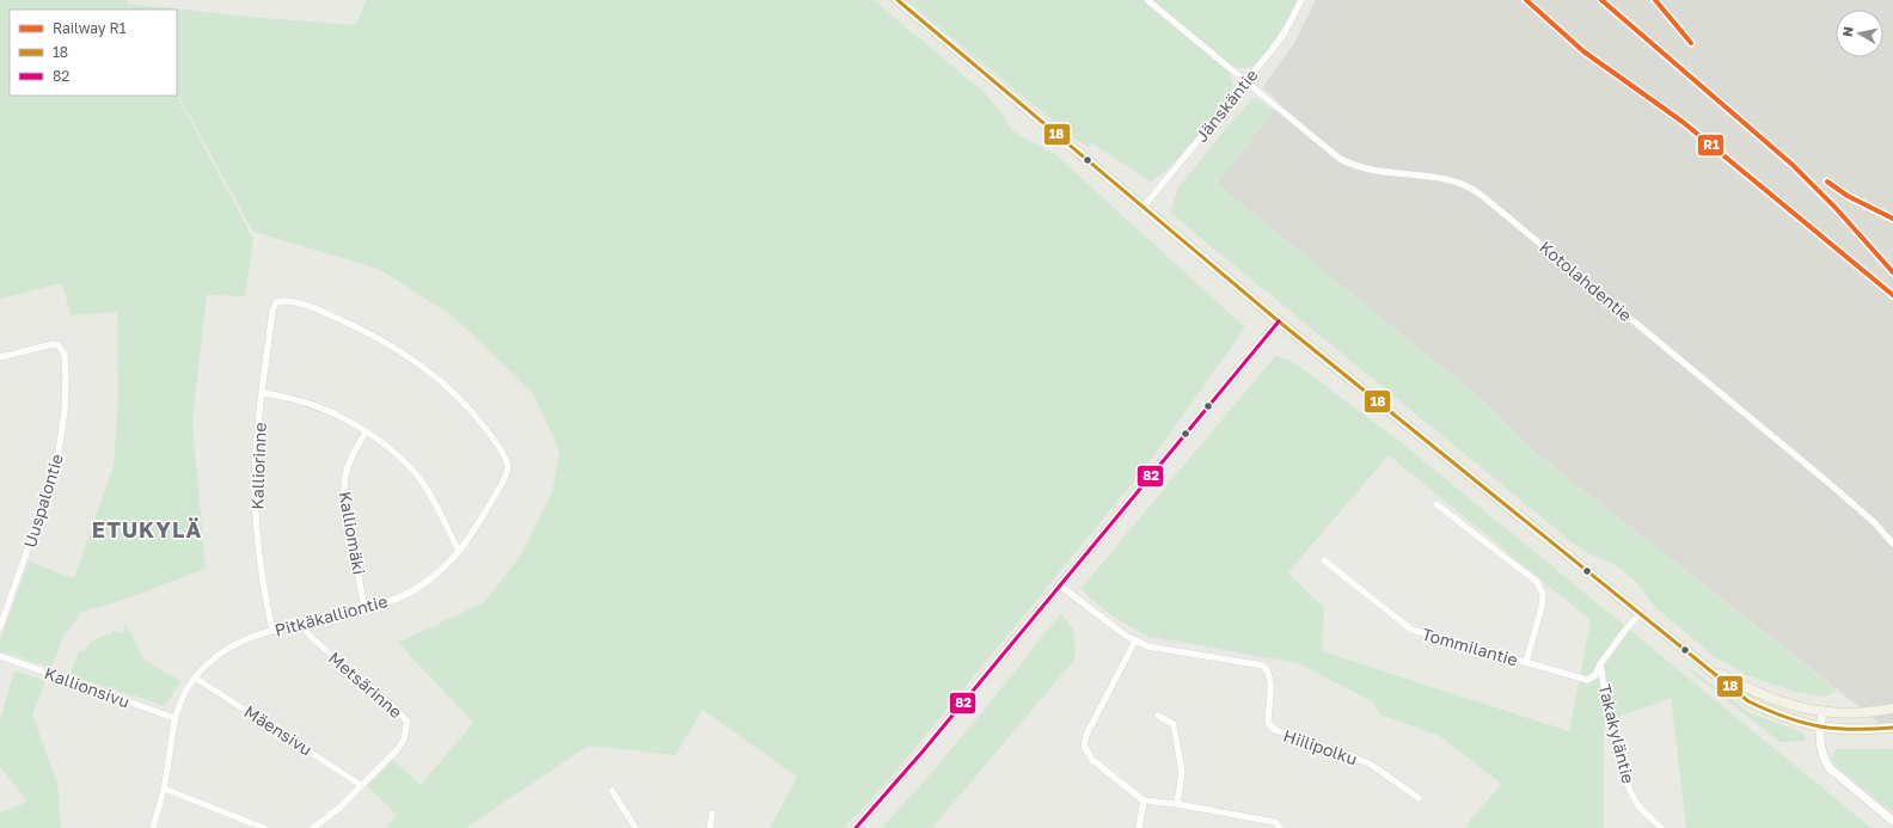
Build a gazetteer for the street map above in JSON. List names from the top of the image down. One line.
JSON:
{"streets":{"street":["Jänskäntie","Kotolahdentie","Kalliorinne","Uuspalontie","Kalliomäki","Pitkäkalliontie","Tommilantie","Metsärinne","Kallionsivu","Mäensivu","Takakyläntie","Hiilipolku"]},"crossings":[["Jänskäntie","Kotolahdentie"],["Kalliorinne","Pitkäkalliontie"],["Kalliomäki","Pitkäkalliontie"],["Pitkäkalliontie","Metsärinne"],["Pitkäkalliontie","Kallionsivu"],["Pitkäkalliontie","Mäensivu"],["Tommilantie","Takakyläntie"],["Metsärinne","Mäensivu"]],"districts":["ETUKYLÄ"],"lines":["rail line R1","transit line 18","transit line 82"],"legend":["Railway R1","18","82"],"north":"left"}
